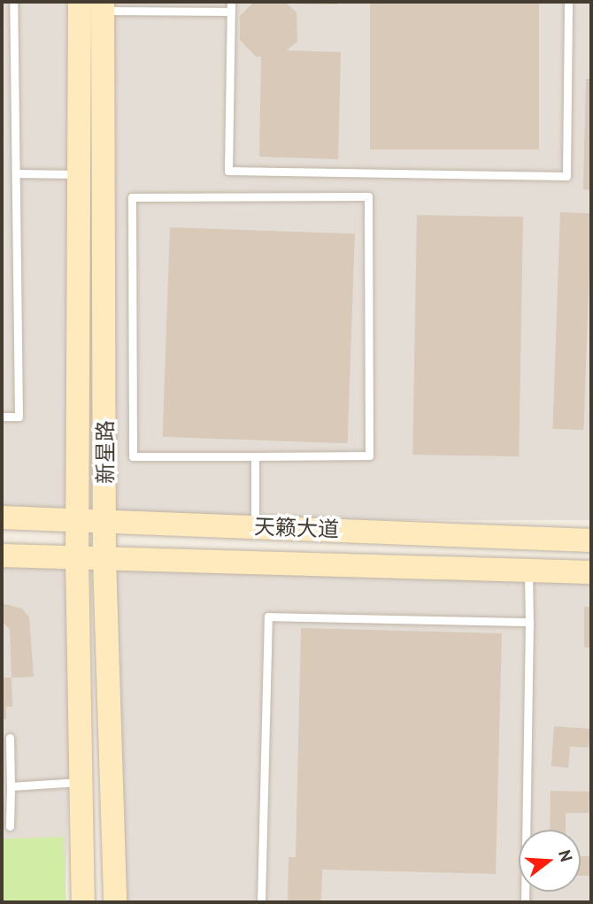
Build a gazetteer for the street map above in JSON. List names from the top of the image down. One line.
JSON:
{"streets":{"street":["新星路","天籁大道"]},"crossings":[["新星路","天籁大道"]],"north":"right"}
